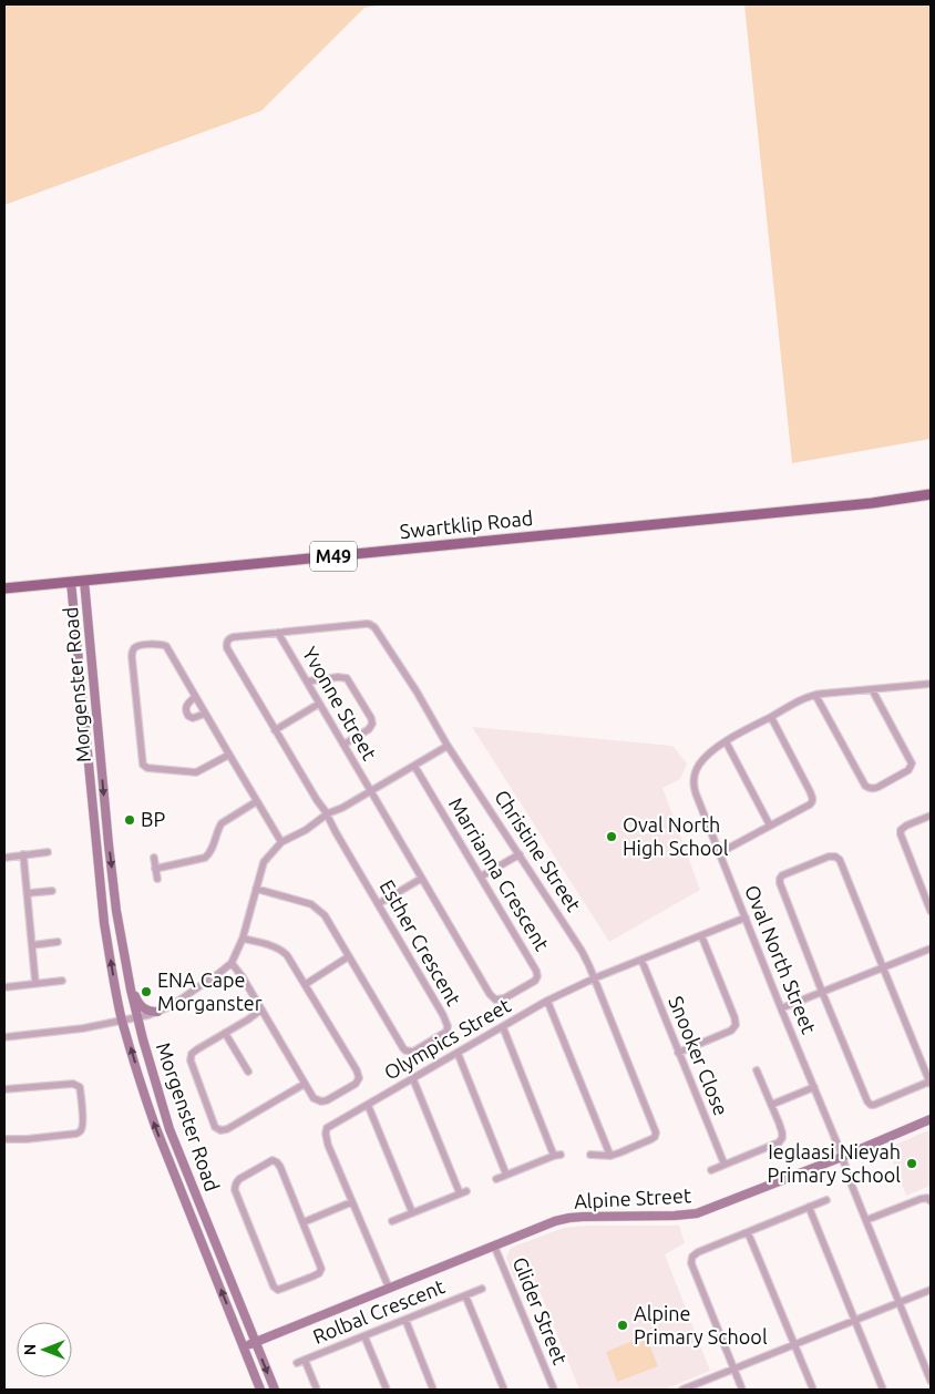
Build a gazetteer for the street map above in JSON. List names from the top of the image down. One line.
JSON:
{"streets":{"main road":["Swartklip Road","M49","Morgenster Road","Alpine Street"],"street":["Yvonne Street","Christine Street","Marrianna Crescent","Esther Crescent","Oval North Street","Olympics Street","Snooker Close","Glider Street","Rolbal Crescent"]},"crossings":[["Swartklip Road","Morgenster Road"],["Morgenster Road","Alpine Street"],["Yvonne Street","Christine Street"],["Yvonne Street","Marrianna Crescent"],["Yvonne Street","Esther Crescent"],["Christine Street","Esther Crescent"],["Christine Street","Olympics Street"],["Oval North Street","Olympics Street"],["Oval North Street","Alpine Street"],["Olympics Street","Snooker Close"],["Olympics Street","Alpine Street"],["Alpine Street","Glider Street"]],"places":["BP","Oval North High School","ENA Cape Morganster","Ieglaasi Nieyah Primary School","Alpine Primary School"],"north":"left"}
